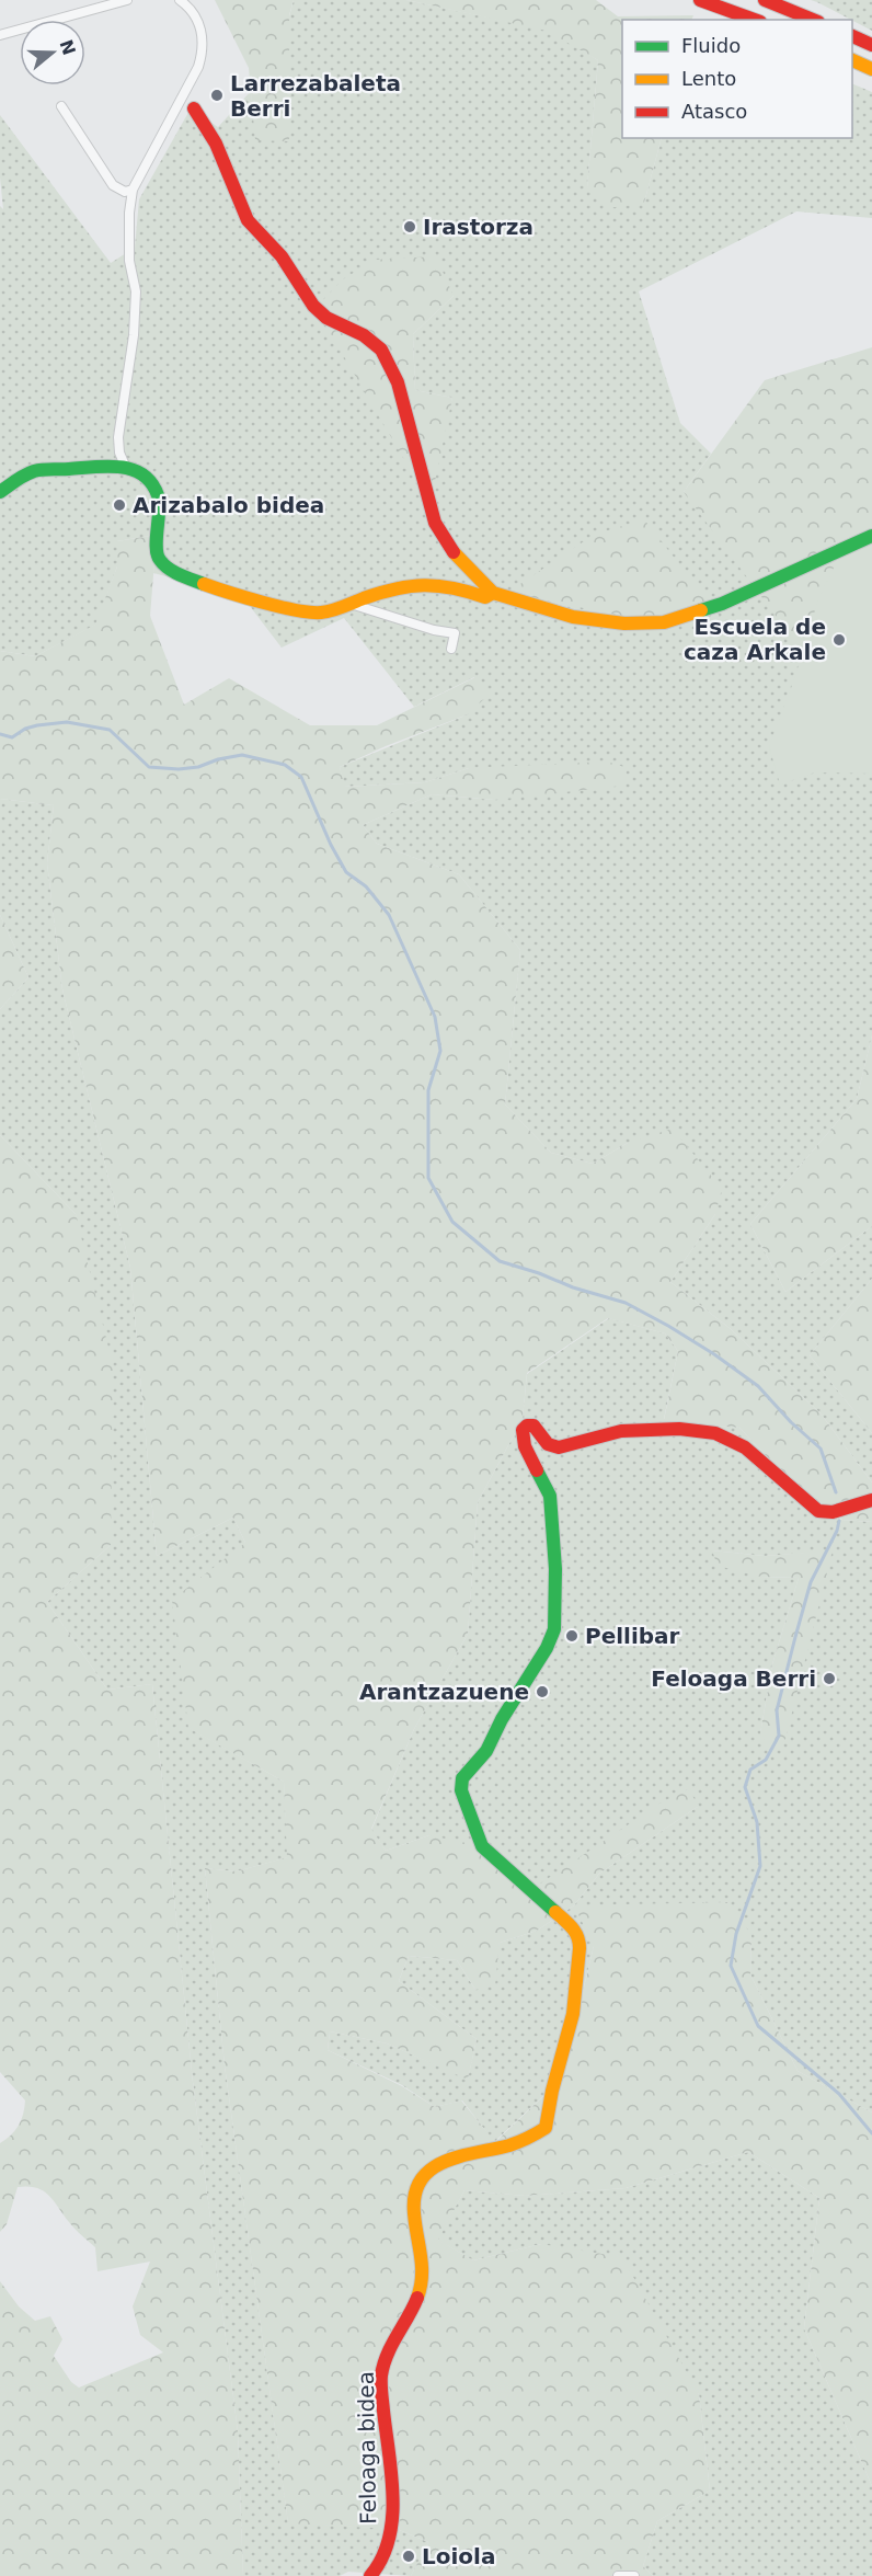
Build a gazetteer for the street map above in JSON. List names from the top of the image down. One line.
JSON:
{"streets":{"main road":["Feloaga bidea"]},"places":["Larrezabaleta Berri","Irastorza","Arizabalo bidea","Escuela de caza Arkale","Pellibar","Feloaga Berri","Arantzazuene","Loiola"],"legend":["Fluido","Lento","Atasco"],"north":"right"}
